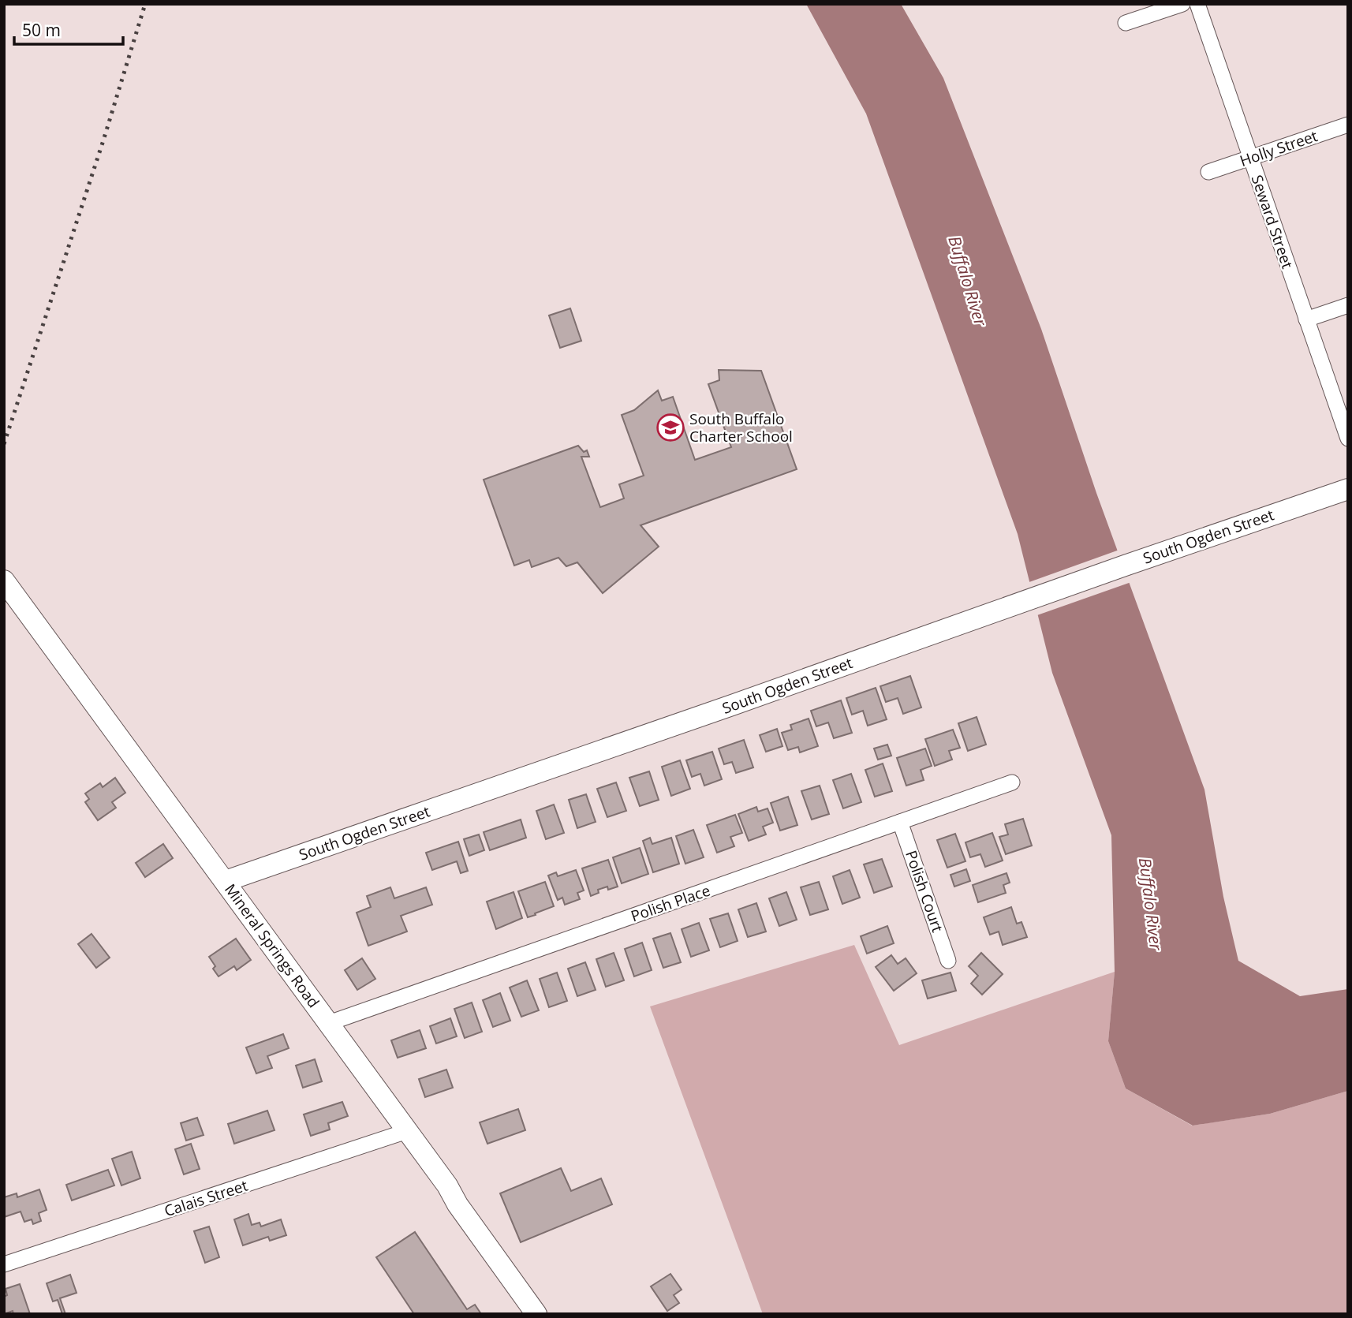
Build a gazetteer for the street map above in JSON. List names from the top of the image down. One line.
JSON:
{"streets":{"street":["Holly Street","Seward Street","South Ogden Street","Polish Court","Polish Place","Mineral Springs Road","Calais Street"]},"crossings":[["Holly Street","Seward Street"],["South Ogden Street","Mineral Springs Road"],["Polish Court","Polish Place"],["Polish Place","Mineral Springs Road"],["Mineral Springs Road","Calais Street"]],"water":["Buffalo River"],"places":{"school or university":["South Buffalo Charter School"]},"scale_bar":"50 m"}
